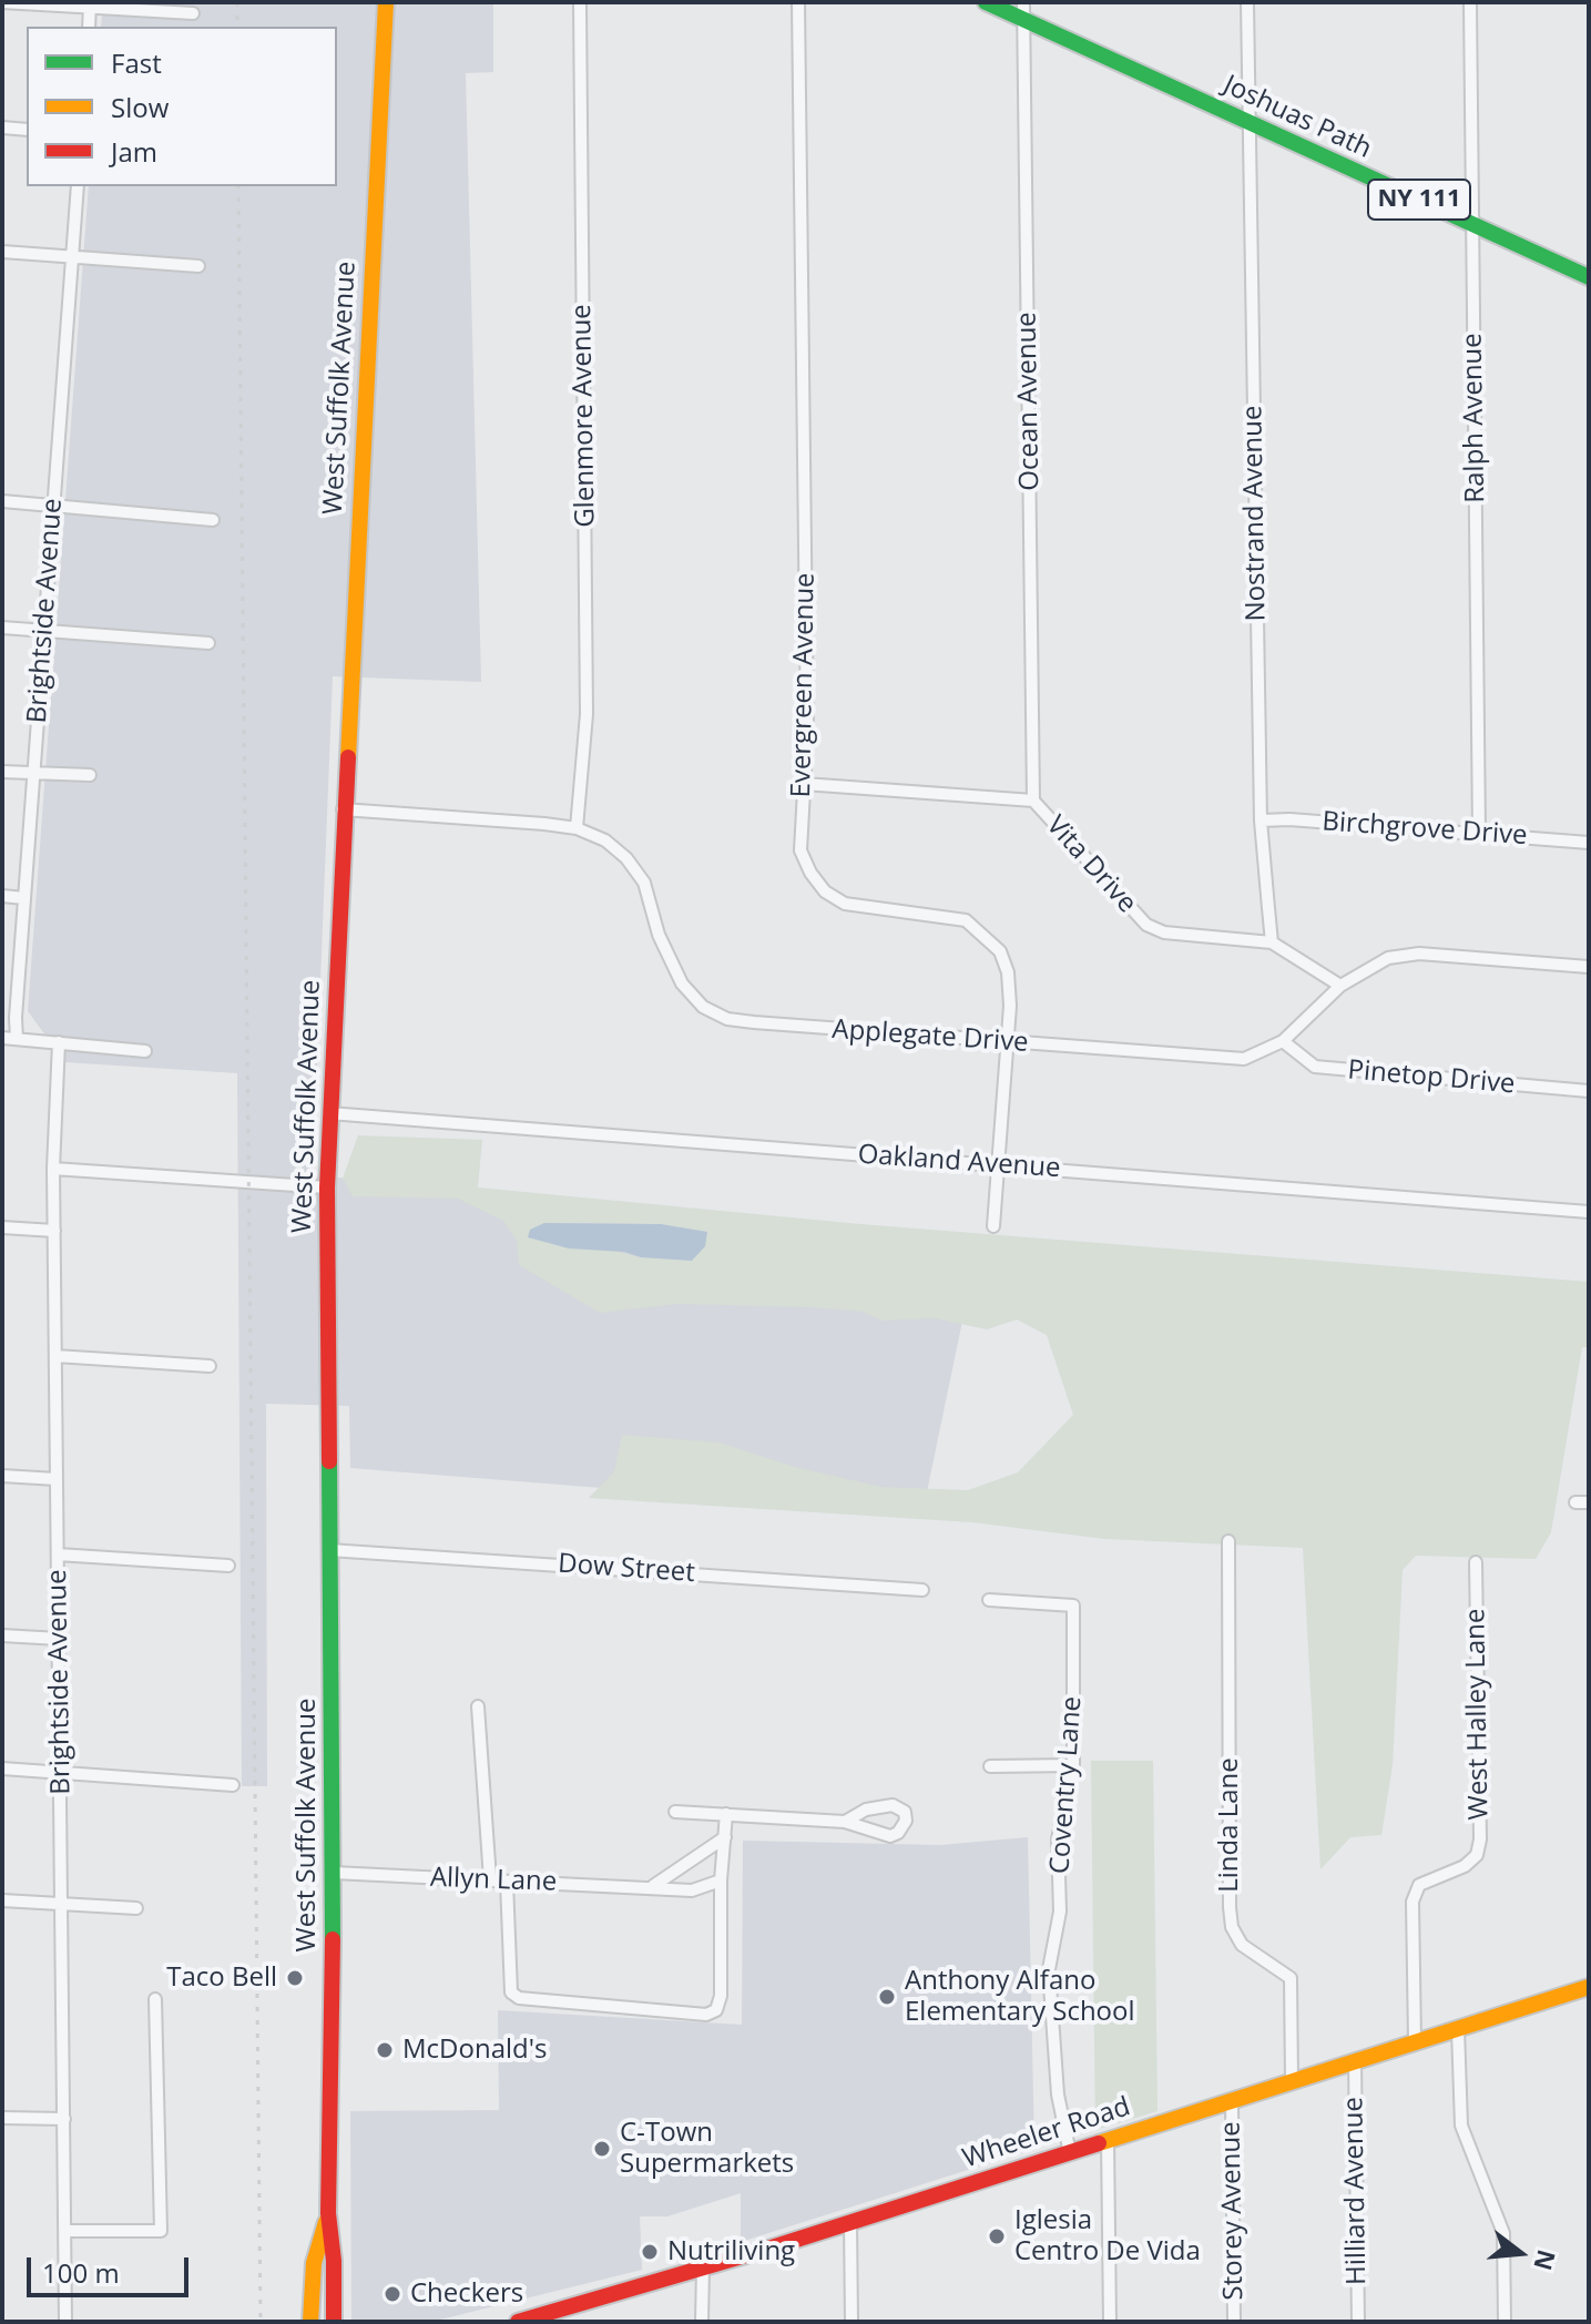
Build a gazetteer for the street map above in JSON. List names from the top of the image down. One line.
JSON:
{"streets":{"main road":["Joshuas Path","NY 111","West Suffolk Avenue","Wheeler Road"],"street":["Ocean Avenue","Glenmore Avenue","Ralph Avenue","Nostrand Avenue","Brightside Avenue","Evergreen Avenue","Birchgrove Drive","Vita Drive","Applegate Drive","Pinetop Drive","Oakland Avenue","Dow Street","West Halley Lane","Coventry Lane","Linda Lane","Allyn Lane","Hilliard Avenue","Storey Avenue"]},"crossings":[["Joshuas Path","Ocean Avenue"],["Joshuas Path","Ralph Avenue"],["Joshuas Path","Nostrand Avenue"],["West Suffolk Avenue","Applegate Drive"],["West Suffolk Avenue","Oakland Avenue"],["West Suffolk Avenue","Dow Street"],["West Suffolk Avenue","Allyn Lane"],["Ocean Avenue","Vita Drive"],["Glenmore Avenue","Applegate Drive"],["Ralph Avenue","Birchgrove Drive"],["Nostrand Avenue","Birchgrove Drive"],["Nostrand Avenue","Vita Drive"],["Evergreen Avenue","Vita Drive"],["Evergreen Avenue","Applegate Drive"],["Evergreen Avenue","Oakland Avenue"],["Applegate Drive","Pinetop Drive"],["West Halley Lane","Wheeler Road"],["Coventry Lane","Wheeler Road"],["Linda Lane","Wheeler Road"],["Wheeler Road","Hilliard Avenue"],["Wheeler Road","Storey Avenue"]],"places":["Taco Bell","Anthony Alfano Elementary School","McDonald's","C‑Town Supermarkets","Iglesia Centro De Vida","Nutriliving","Checkers"],"legend":["Fast","Slow","Jam"],"scale_bar":"100 m","north":"right"}
